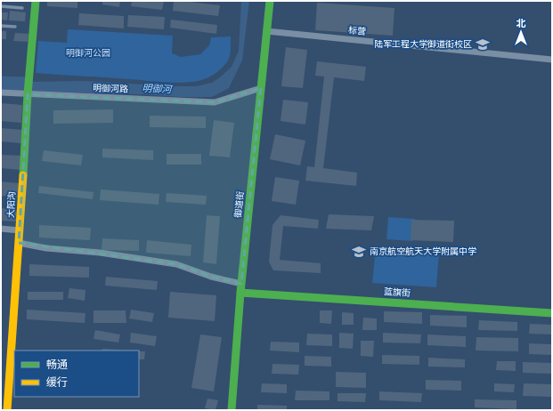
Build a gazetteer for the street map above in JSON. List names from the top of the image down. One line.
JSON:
{"streets":{"street":["标营","明御河路","大阳沟","御道街","蓝旗街"]},"crossings":[["标营","御道街"],["明御河路","大阳沟"],["明御河路","御道街"],["御道街","蓝旗街"]],"water":["明御河"],"parks":["明御河公园"],"places":{"school or university":["陆军工程大学御道街校区","南京航空航天大学附属中学"]},"legend":["畅通","缓行"],"north":"top"}
